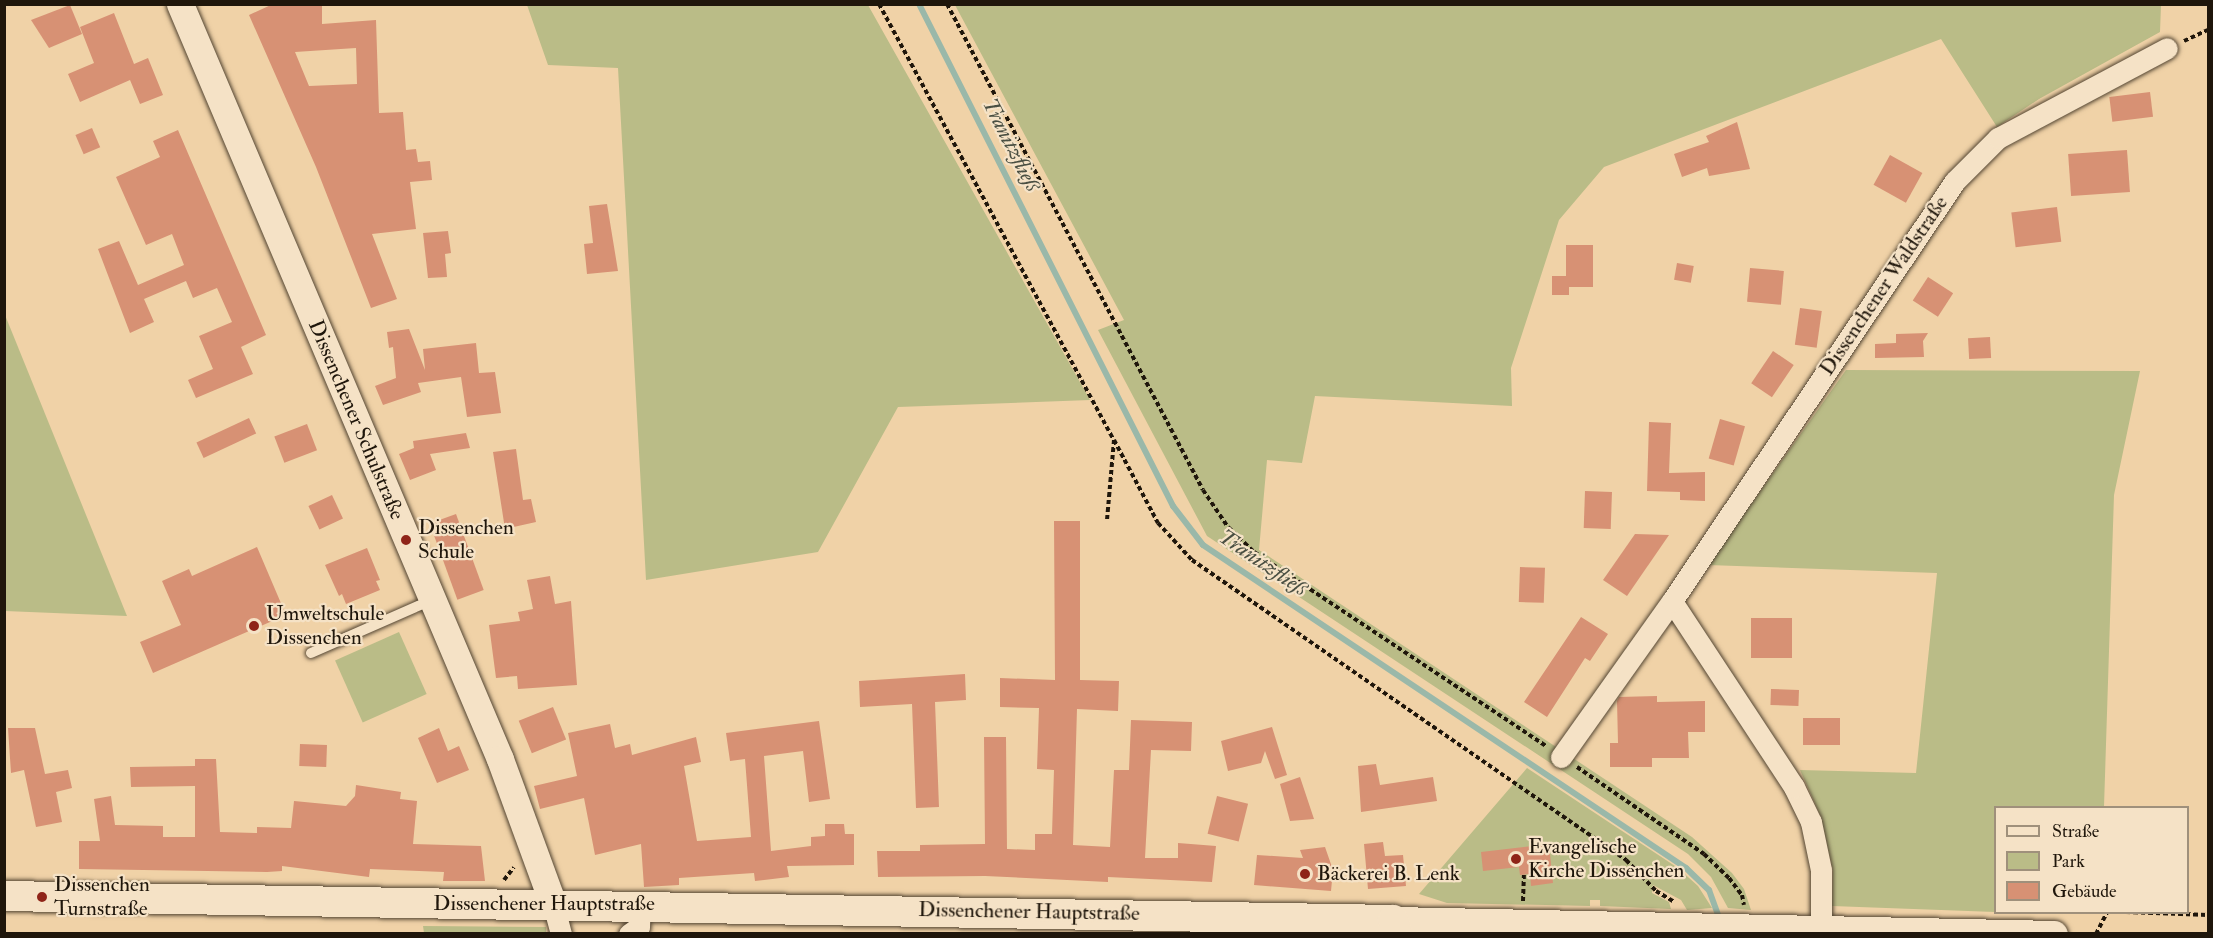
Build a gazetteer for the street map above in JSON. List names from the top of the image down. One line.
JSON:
{"streets":{"main road":["Dissenchener Hauptstraße"],"street":["Dissenchener Waldstraße","Dissenchener Schulstraße"]},"crossings":[["Dissenchener Schulstraße","Dissenchener Hauptstraße"]],"water":["Tranitzfließ"],"places":["Dissenchen Schule","Umweltschule Dissenchen","Evangelische Kirche Dissenchen","Bäckerei B. Lenk","Dissenchen Turnstraße"],"legend":["Straße","Park","Gebäude"]}
